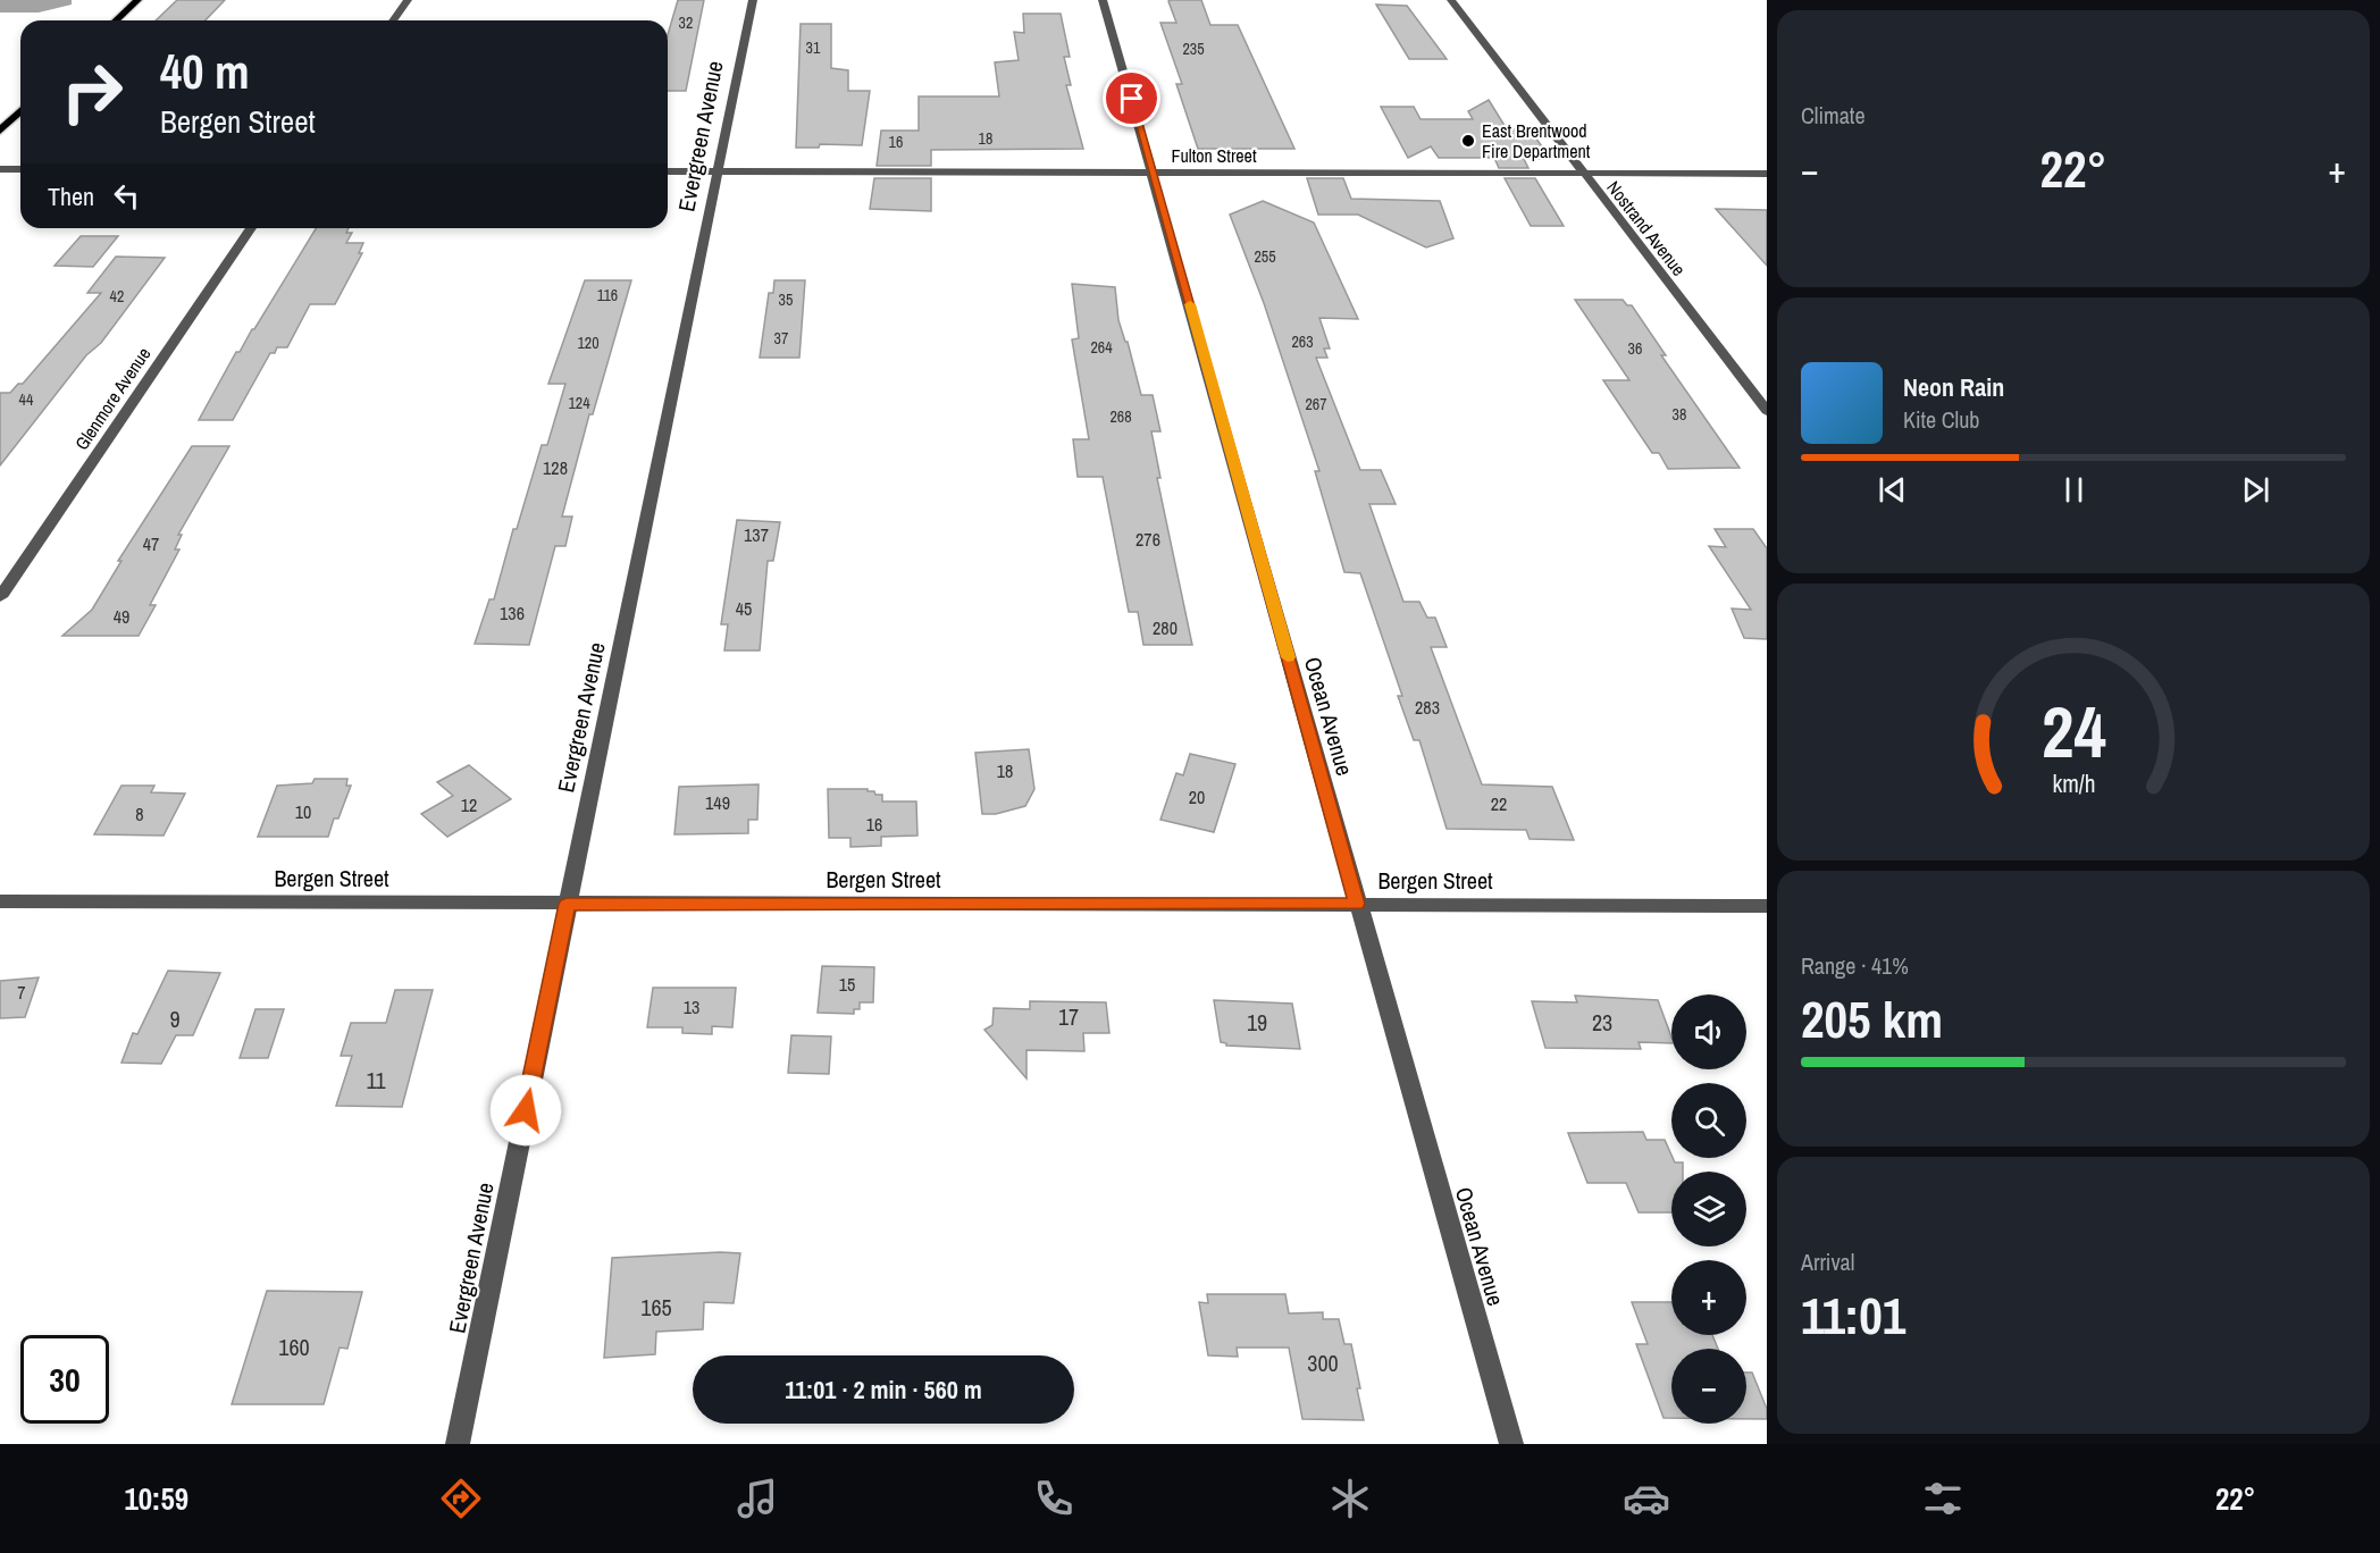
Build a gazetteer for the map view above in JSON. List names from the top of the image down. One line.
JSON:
{"streets":{"street":["Evergreen Avenue","Fulton Street","Nostrand Avenue","Glenmore Avenue","Ocean Avenue","Bergen Street"]},"crossings":[["Evergreen Avenue","Fulton Street"],["Evergreen Avenue","Bergen Street"],["Fulton Street","Nostrand Avenue"],["Fulton Street","Ocean Avenue"],["Ocean Avenue","Bergen Street"]],"places":["East Brentwood Fire Department"],"house_numbers":["32","31","235","18","16","255","116","42","35","37","263","120","264","36","44","124","267","38","268","128","137","276","47","45","136","49","280","283","18","20","149","22","12","10","8","16","15","7","13","17","9","19","23","11","165","160","300"],"page":{"tile":["Climate",["Range · 41%","205 km"],["Arrival","11:01"]],"turn":["40 m","Bergen Street"],"heat":["−","22°","+"],"then":"Then","song":["Neon Rain","Kite Club"],"map_buttons":["+","−"],"limit":"30","trip":"11:01 · 2 min · 560 m","tabs":["10:59","22°"],"gauge":["24","km/h"]}}
